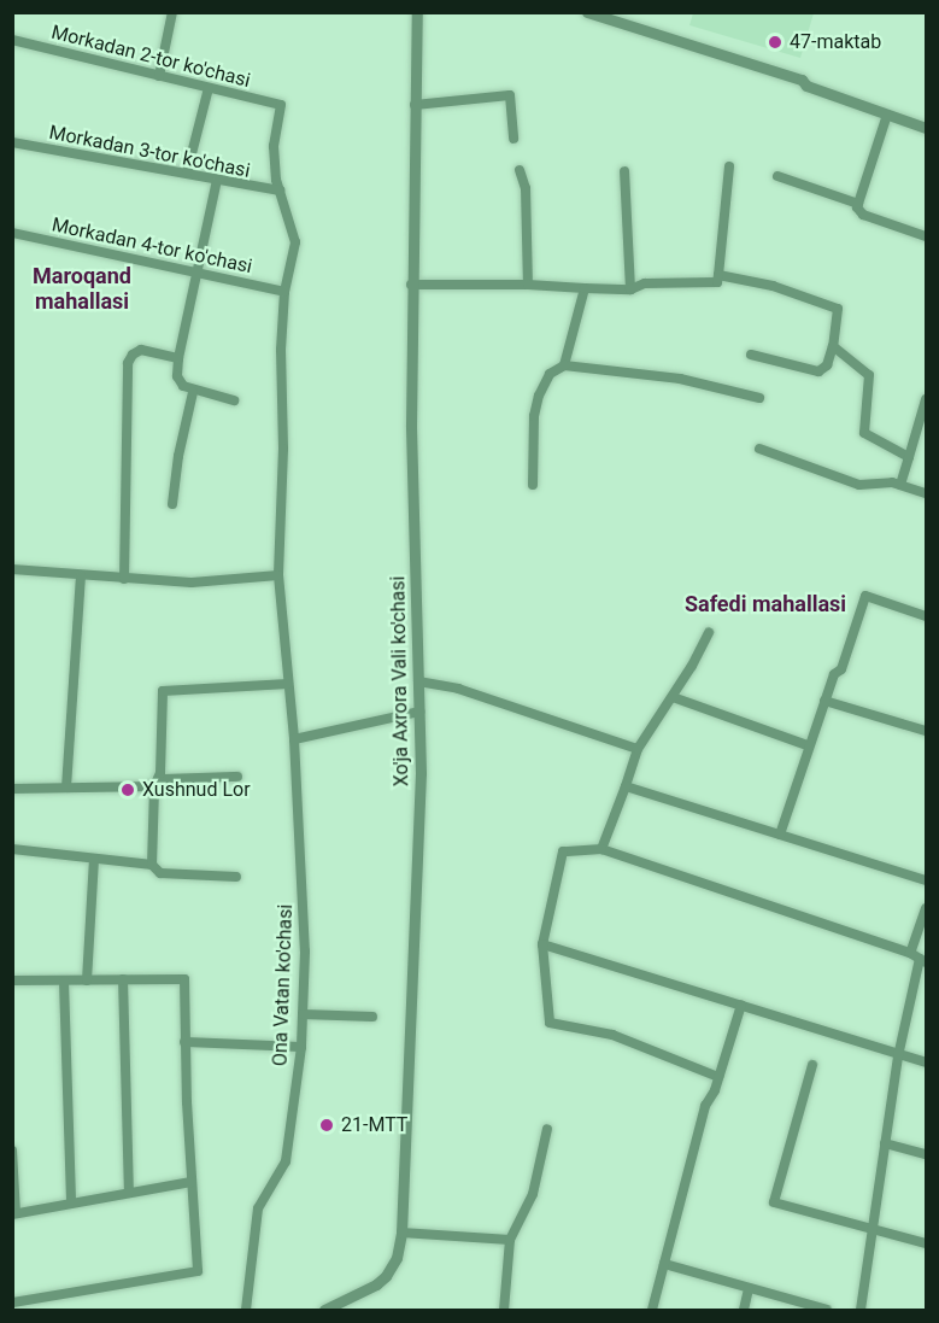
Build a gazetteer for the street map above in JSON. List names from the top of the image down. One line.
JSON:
{"streets":{"street":["Morkadan 2-tor ko'chasi","Morkadan 3-tor ko'chasi","Morkadan 4-tor ko'chasi","Xo'ja Axrora Vali ko'chasi","Ona Vatan ko'chasi"]},"crossings":[["Morkadan 2-tor ko'chasi","Ona Vatan ko'chasi"],["Morkadan 3-tor ko'chasi","Ona Vatan ko'chasi"],["Morkadan 4-tor ko'chasi","Ona Vatan ko'chasi"]],"districts":["Maroqand mahallasi","Safedi mahallasi"],"places":["47-maktab","Xushnud Lor","21-MTT"]}
